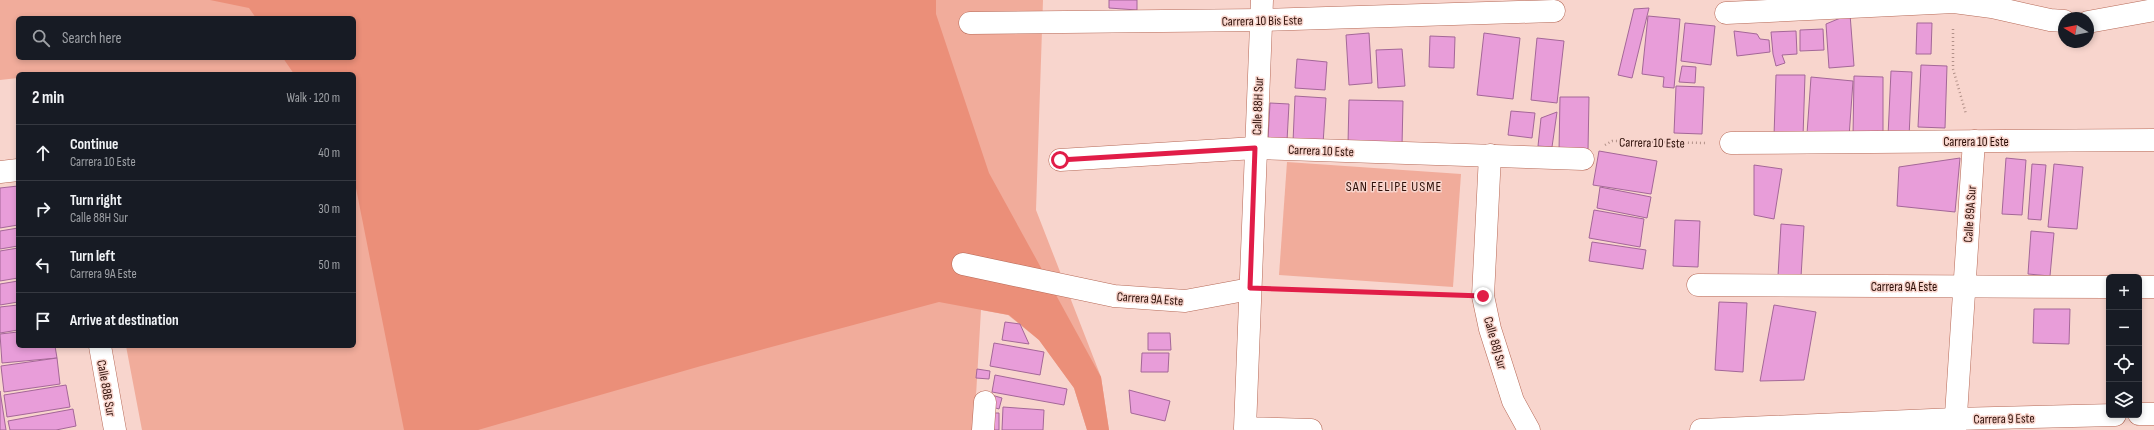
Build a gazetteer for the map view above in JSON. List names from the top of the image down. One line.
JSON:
{"streets":{"street":["Carrera 10 Bis Este","Calle 88H Sur","Carrera 10 Este","Calle 89A Sur","Carrera 9A Este","Calle 88J Sur","Calle 88B Sur","Carrera 9 Este"]},"crossings":[["Carrera 10 Bis Este","Calle 88H Sur"],["Calle 88H Sur","Carrera 10 Este"],["Calle 88H Sur","Carrera 9A Este"],["Carrera 10 Este","Calle 89A Sur"],["Carrera 10 Este","Calle 88J Sur"],["Calle 89A Sur","Carrera 9A Este"],["Calle 89A Sur","Carrera 9 Este"]],"districts":["SAN FELIPE USME"],"north":"left","page":{"search":"Search here","heading":["2 min","Walk · 120 m"],"list":[["Continue","Carrera 10 Este","40 m"],["Turn right","Calle 88H Sur","30 m"],["Turn left","Carrera 9A Este","50 m"],"Arrive at destination"],"map_buttons":["+","−"]}}
